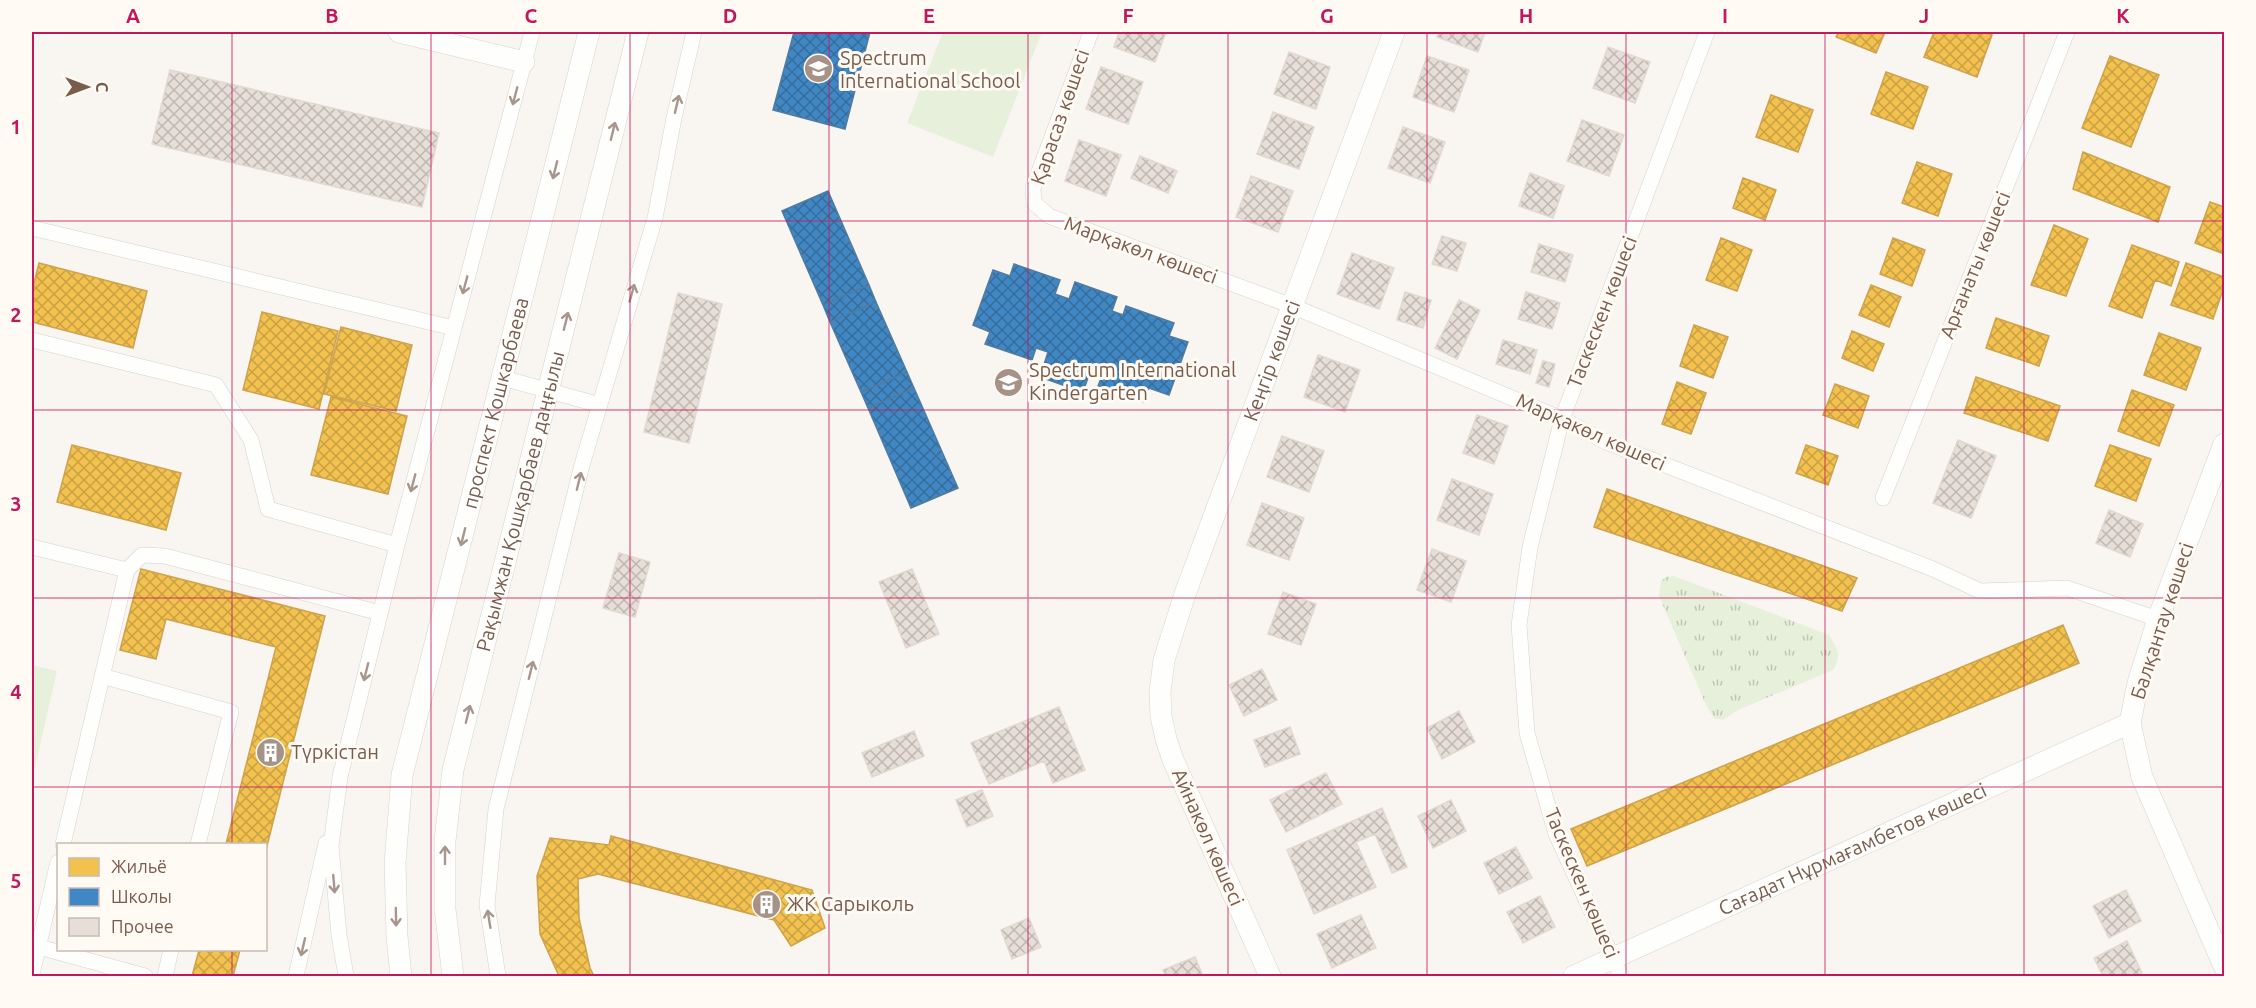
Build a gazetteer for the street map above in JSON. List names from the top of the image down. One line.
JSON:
{"streets":{"street":["Қарасаз көшесі","Марқакөл көшесі","Арғанаты көшесі","Таскескен көшесі","Кеңгір көшесі","проспект Кошкарбаева","Рақымжан Қошқарбаев даңғылы","Балқантау көшесі","Айнакөл көшесі","Сағадат Нұрмағамбетов көшесі"]},"crossings":[["Қарасаз көшесі","Марқакөл көшесі"],["Марқакөл көшесі","Таскескен көшесі"],["Марқакөл көшесі","Кеңгір көшесі"],["Марқакөл көшесі","Балқантау көшесі"],["Таскескен көшесі","Сағадат Нұрмағамбетов көшесі"],["Кеңгір көшесі","Айнакөл көшесі"],["Балқантау көшесі","Сағадат Нұрмағамбетов көшесі"]],"places":{"school or university":["Spectrum International School","Spectrum International Kindergarten"],"building":["Түркістан","ЖК Сарыколь"]},"legend":["Жильё","Школы","Прочее"],"north":"right","grid":{"columns":["A","B","C","D","E","F","G","H","I","J","K"],"rows":["1","2","3","4","5"]}}
